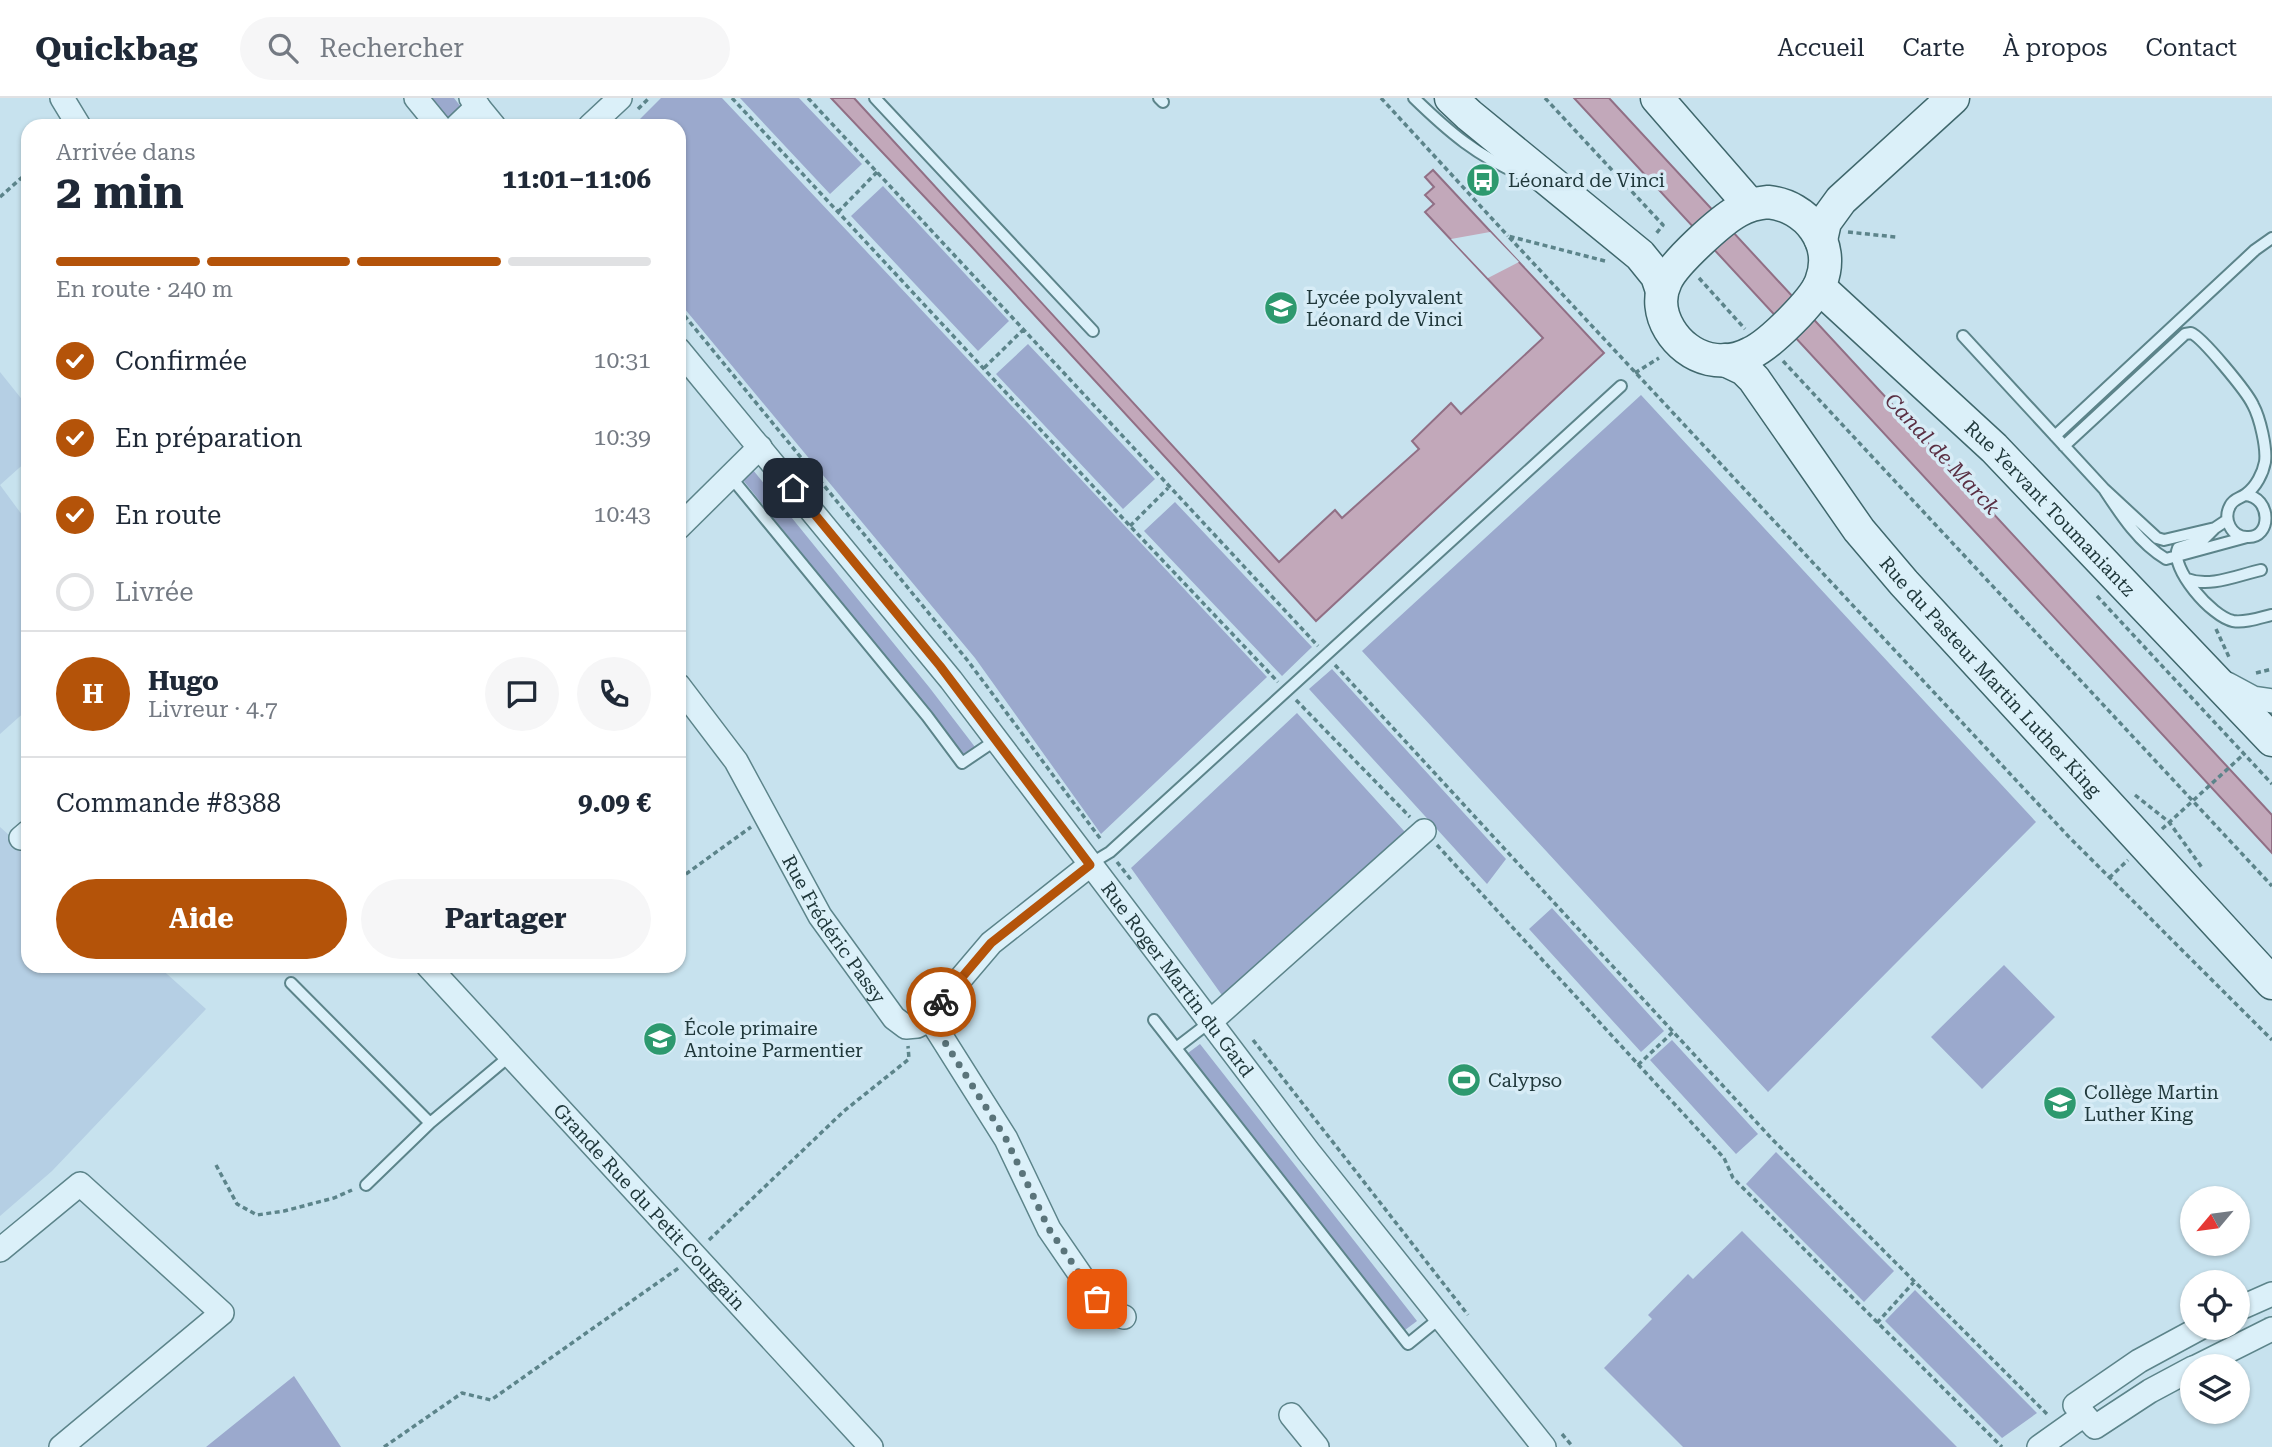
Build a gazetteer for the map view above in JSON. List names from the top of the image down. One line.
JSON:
{"streets":{"street":["Rue Yervant Toumaniantz","Rue du Pasteur Martin Luther King","Rue Frédéric Passy","Rue Roger Martin du Gard","Grande Rue du Petit Courgain"]},"water":["Canal de Marck"],"places":{"bus stop":["Léonard de Vinci"],"school or university":["Lycée polyvalent Léonard de Vinci","École primaire Antoine Parmentier","Collège Martin Luther King"],"sports":["Calypso"]},"north":"bottom left","page":{"header":"Quickbag","search":"Rechercher","nav":["Accueil","Carte","À propos","Contact"],"heading":["2 min","Arrivée dans","11:01–11:06"],"panel":["Hugo","Livreur · 4.7","Commande #8388","9.09 €"],"bar":"En route · 240 m","list":[["Confirmée","10:31"],["En préparation","10:39"],["En route","10:43"],"Livrée"],"round":"H","buttons":["Aide","Partager"]}}
